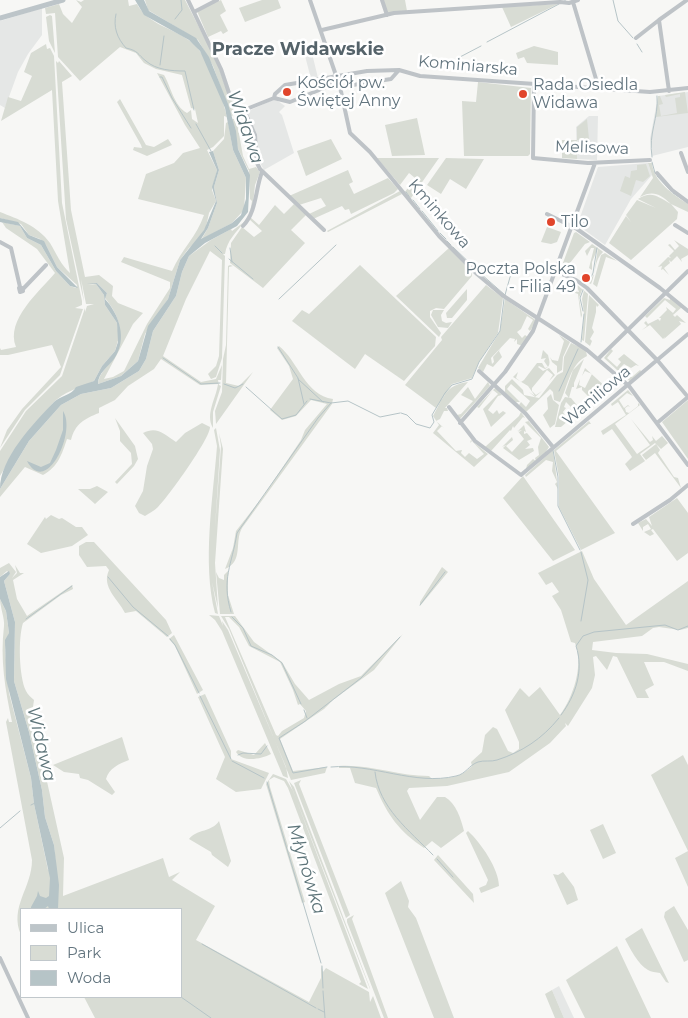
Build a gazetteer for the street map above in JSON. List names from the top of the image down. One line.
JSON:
{"streets":{"street":["Kominiarska","Melisowa","Kminkowa","Waniliowa"]},"crossings":[["Kominiarska","Melisowa"],["Kominiarska","Kminkowa"],["Kminkowa","Waniliowa"]],"districts":["Pracze Widawskie"],"water":["Widawa","Młynówka"],"places":["Kościół pw. Świętej Anny","Rada Osiedla Widawa","Tilo","Poczta Polska - Filia 49"],"legend":["Ulica","Park","Woda"]}
